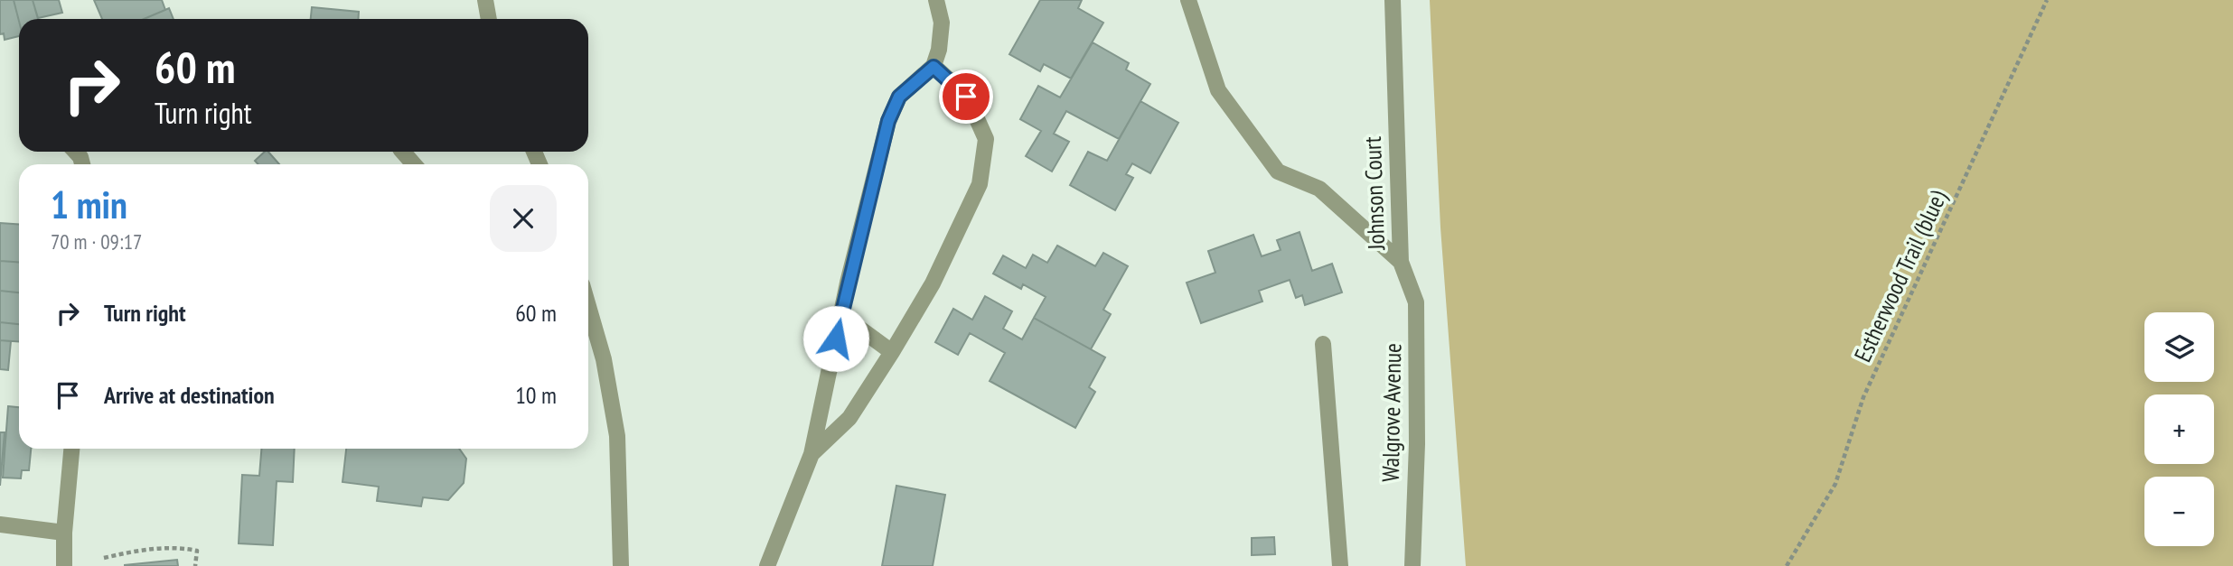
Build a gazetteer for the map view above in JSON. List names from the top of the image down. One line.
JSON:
{"streets":{"street":["Johnson Court","Walgrove Avenue"],"path":["Estherwood Trail (blue)"]},"crossings":[["Johnson Court","Walgrove Avenue"]],"page":{"turn":["60 m","Turn right"],"heading":["1 min","70 m · 09:17"],"list":[{"name":"Turn right","value":"60 m"},{"name":"Arrive at destination","value":"10 m"}],"map_buttons":["+","−"]}}
